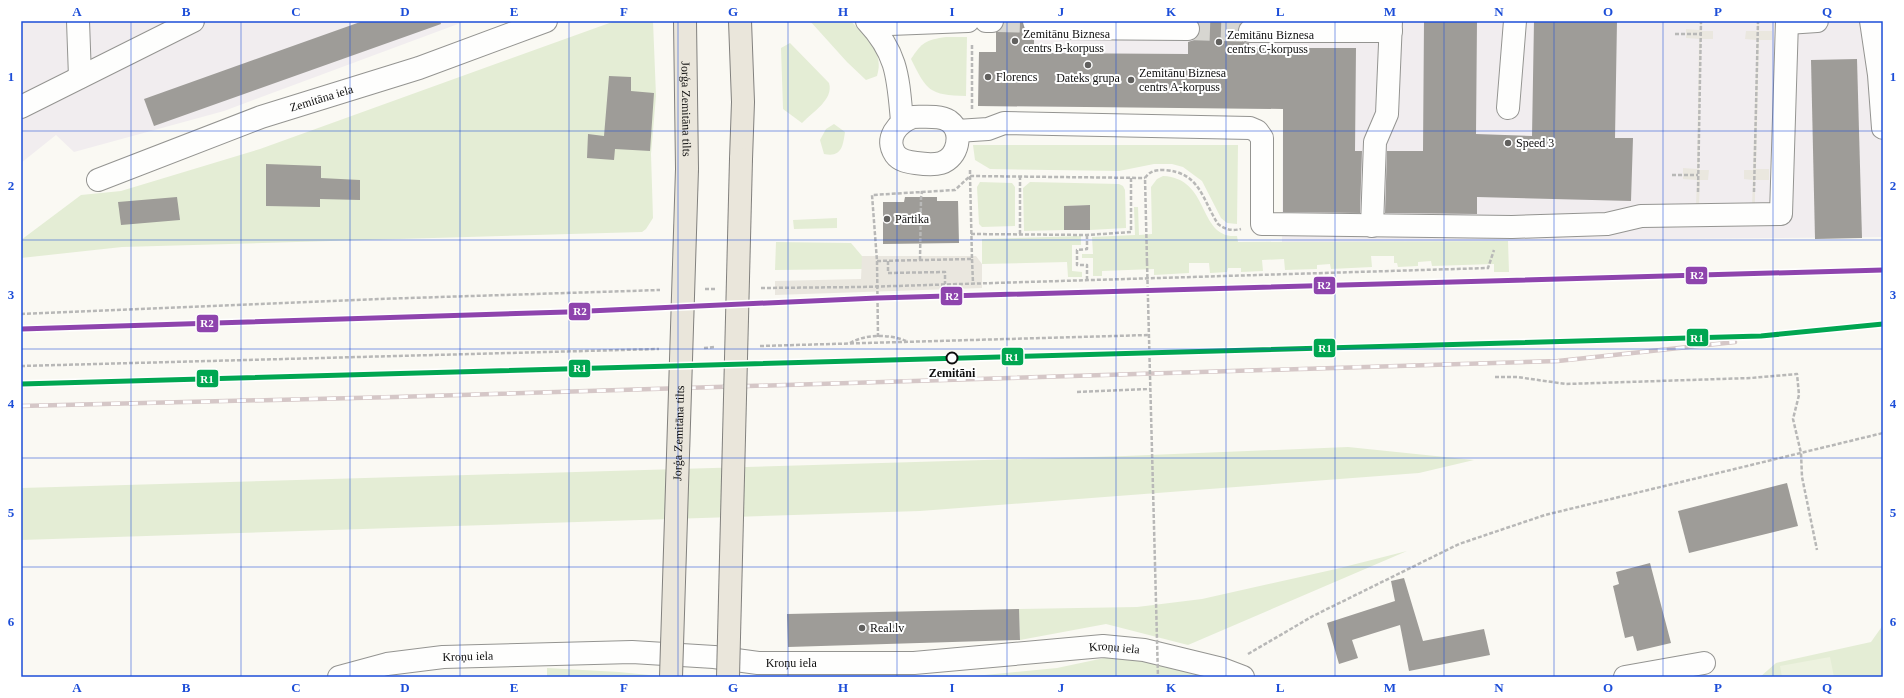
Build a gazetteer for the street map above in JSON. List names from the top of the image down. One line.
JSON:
{"streets":{"main road":["Jorģa Zemitāna tilts"],"street":["Zemitāna iela","Kroņu iela"]},"places":["Zemitānu Biznesa centrs B-korpuss","Zemitānu Biznesa centrs C-korpuss","Dateks grupa","Florencs","Zemitānu Biznesa centrs A-korpuss","Speed 3","Pārtika","Zemitāni","Real.lv"],"lines":["transit line R2","transit line R1"],"grid":{"columns":["A","B","C","D","E","F","G","H","I","J","K","L","M","N","O","P","Q"],"rows":["1","2","3","4","5","6"]}}
